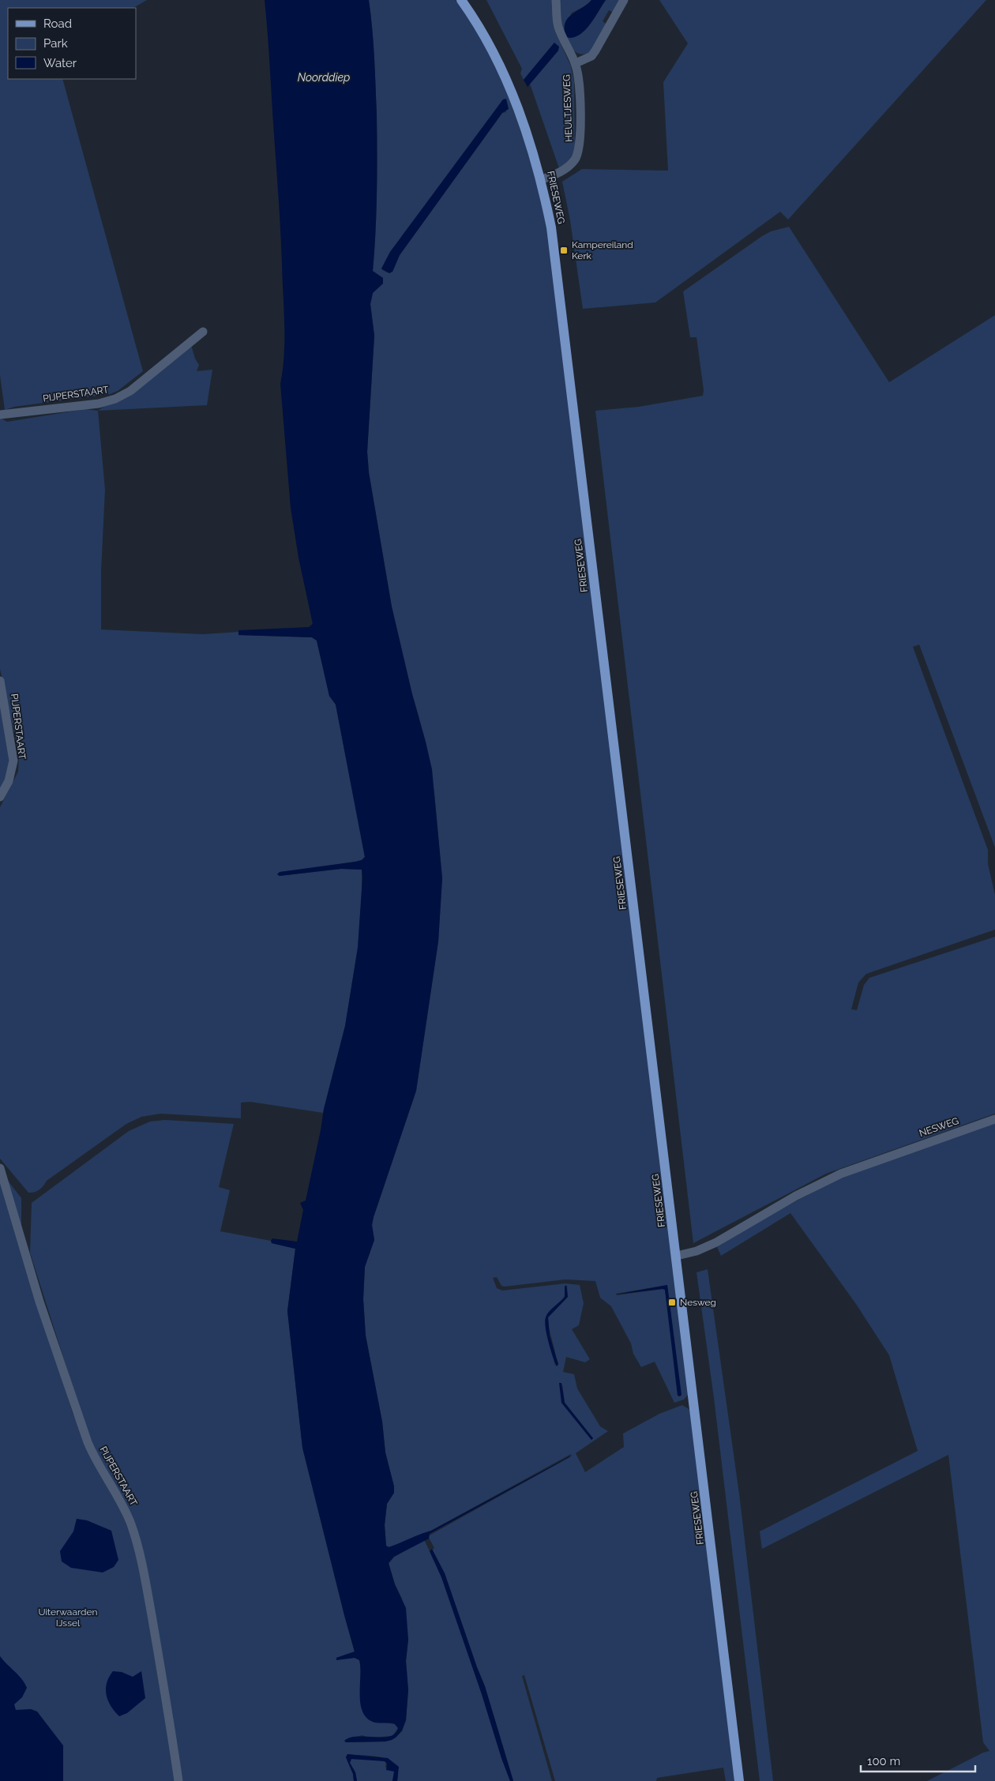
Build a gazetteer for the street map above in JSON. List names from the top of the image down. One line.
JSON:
{"streets":{"main road":["FRIESEWEG"],"street":["HEULTJESWEG","PIJPERSTAART","NESWEG"]},"crossings":[["HEULTJESWEG","FRIESEWEG"],["FRIESEWEG","NESWEG"]],"water":["Noorddiep"],"parks":["Uiterwaarden IJssel"],"places":{"transit":["Kampereiland Kerk","Nesweg"]},"legend":["Road","Park","Water"],"scale_bar":"100 m"}
